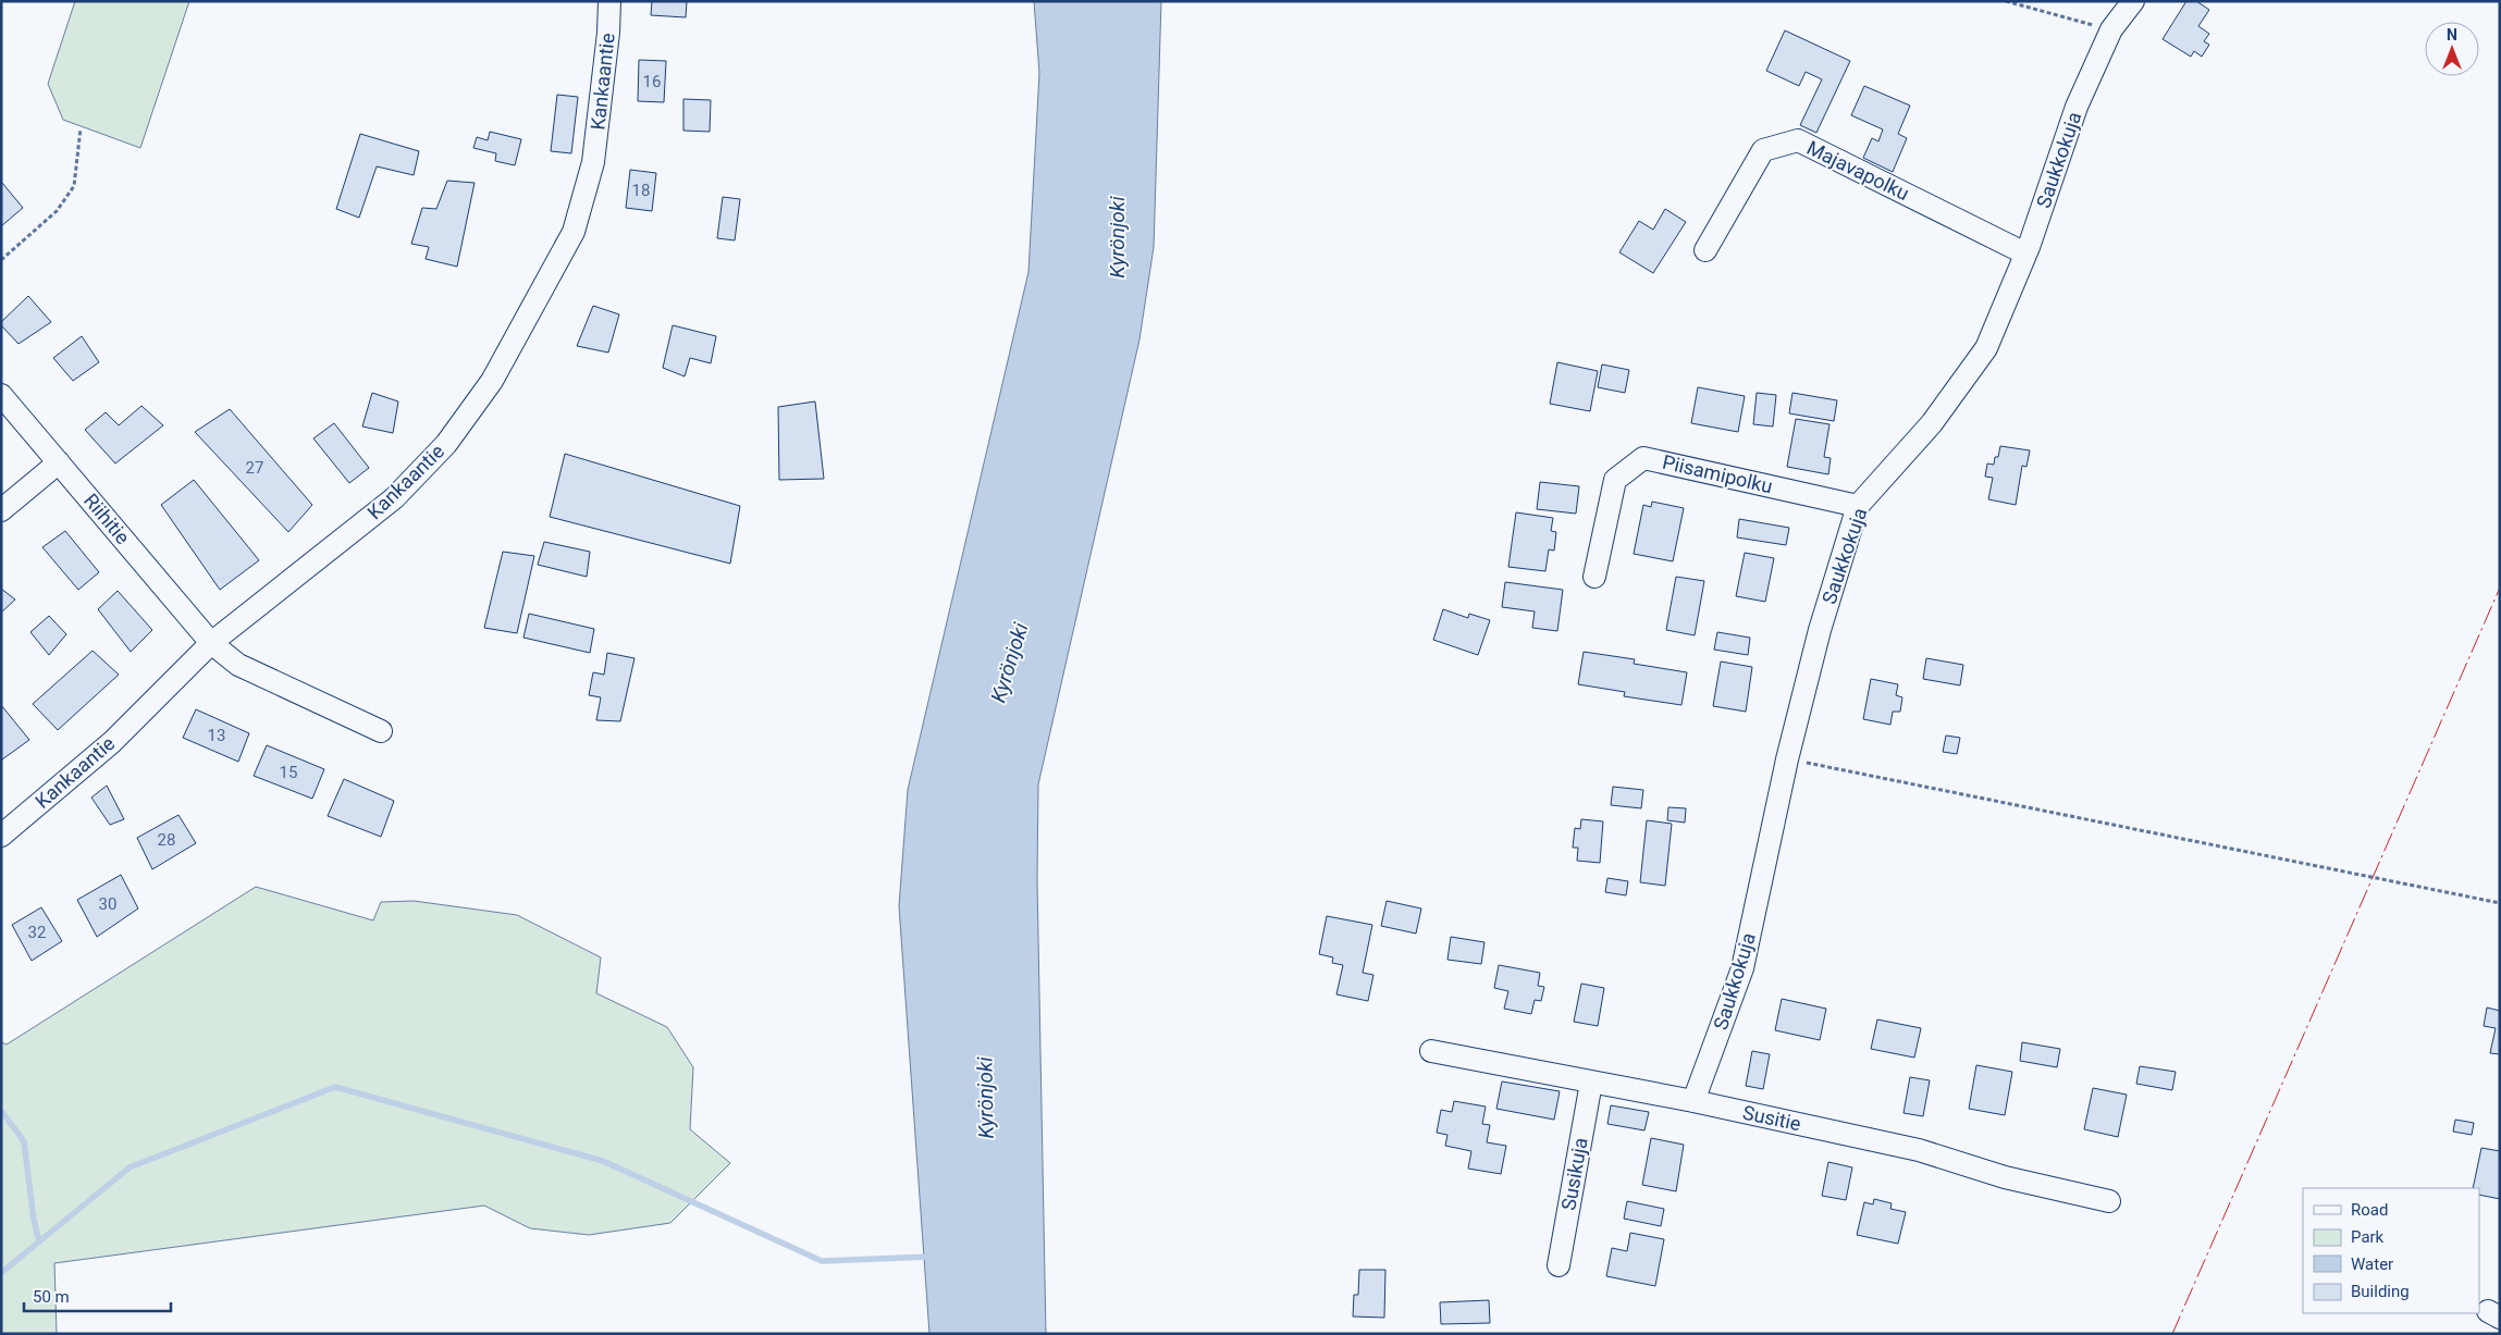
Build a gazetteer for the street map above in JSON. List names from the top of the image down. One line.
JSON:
{"streets":{"street":["Kankaantie","Saukkokuja","Majavapolku","Piisamipolku","Riihitie","Susitie","Susikuja"]},"crossings":[["Kankaantie","Riihitie"],["Saukkokuja","Majavapolku"],["Saukkokuja","Piisamipolku"],["Saukkokuja","Susitie"],["Susitie","Susikuja"]],"water":["Kyrönjoki"],"house_numbers":["16","18","27","13","15","28","30","32"],"legend":["Road","Park","Water","Building"],"scale_bar":"50 m","north":"top"}
